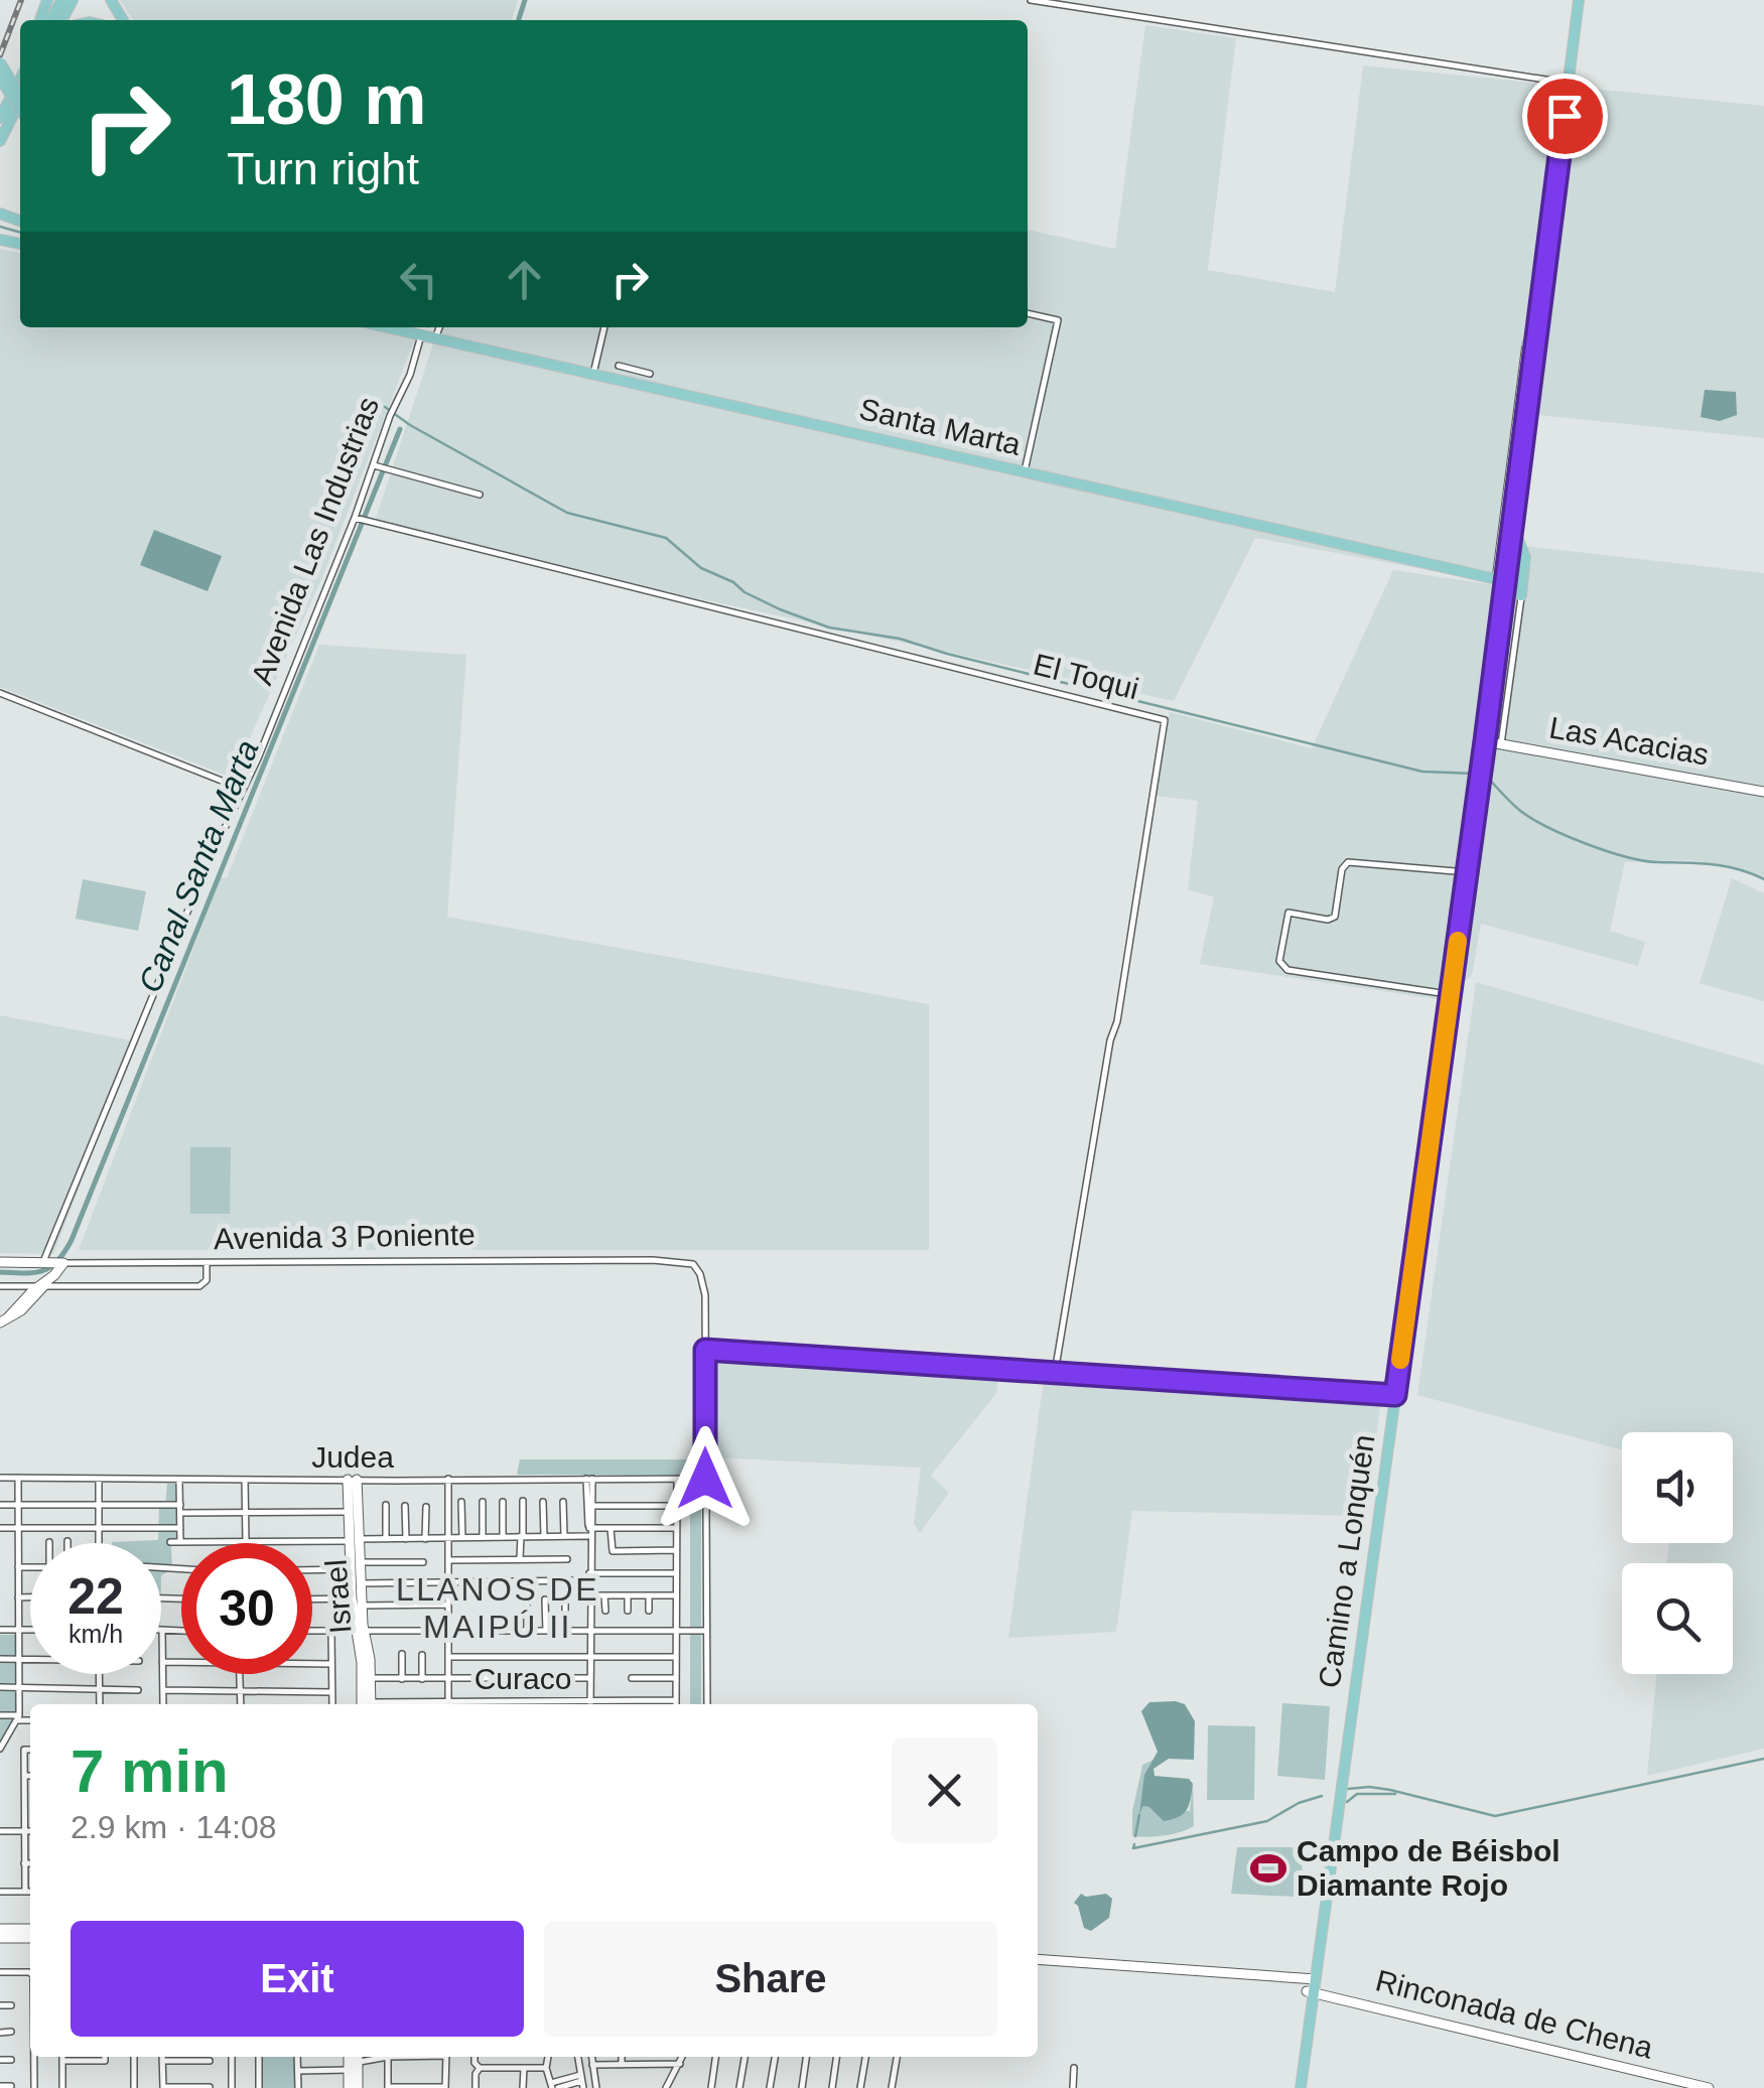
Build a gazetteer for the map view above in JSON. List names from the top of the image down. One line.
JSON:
{"streets":{"main road":["Santa Marta","Camino a Lonquén"],"street":["Avenida Las Industrias","El Toqui","Las Acacias","Avenida 3 Poniente","Judea","Israel","Curaco","Rinconada de Chena"]},"crossings":[["Santa Marta","Avenida Las Industrias"],["Santa Marta","Camino a Lonquén"],["Avenida Las Industrias","El Toqui"],["Avenida Las Industrias","Avenida 3 Poniente"],["Las Acacias","Camino a Lonquén"],["Judea","Israel"],["Camino a Lonquén","Rinconada de Chena"]],"districts":["LLANOS DE MAIPÚ II"],"water":["Canal Santa Marta"],"places":{"sports":["Campo de Béisbol Diamante Rojo"]},"page":{"turn":["180 m","Turn right"],"speed":"22 km/h","limit":"30","heading":["7 min","2.9 km · 14:08"],"buttons":["Exit","Share"]}}
